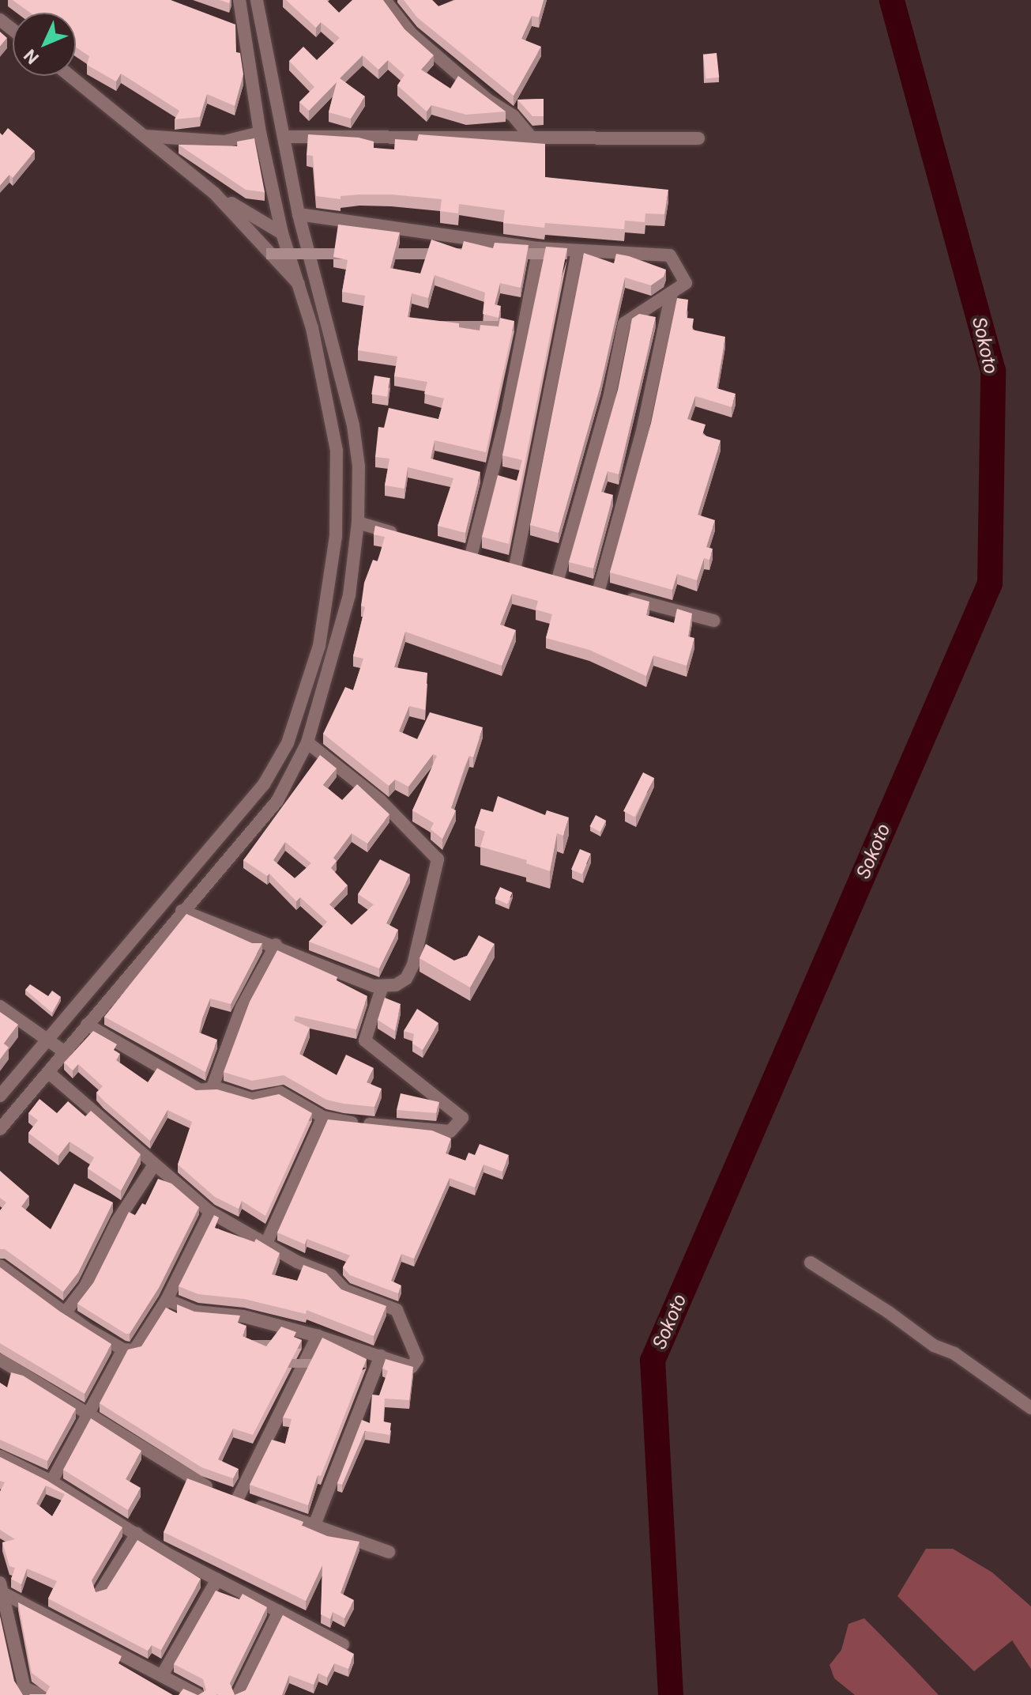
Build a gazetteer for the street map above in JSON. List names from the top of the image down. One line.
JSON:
{"water":["Sokoto"],"north":"bottom left"}
